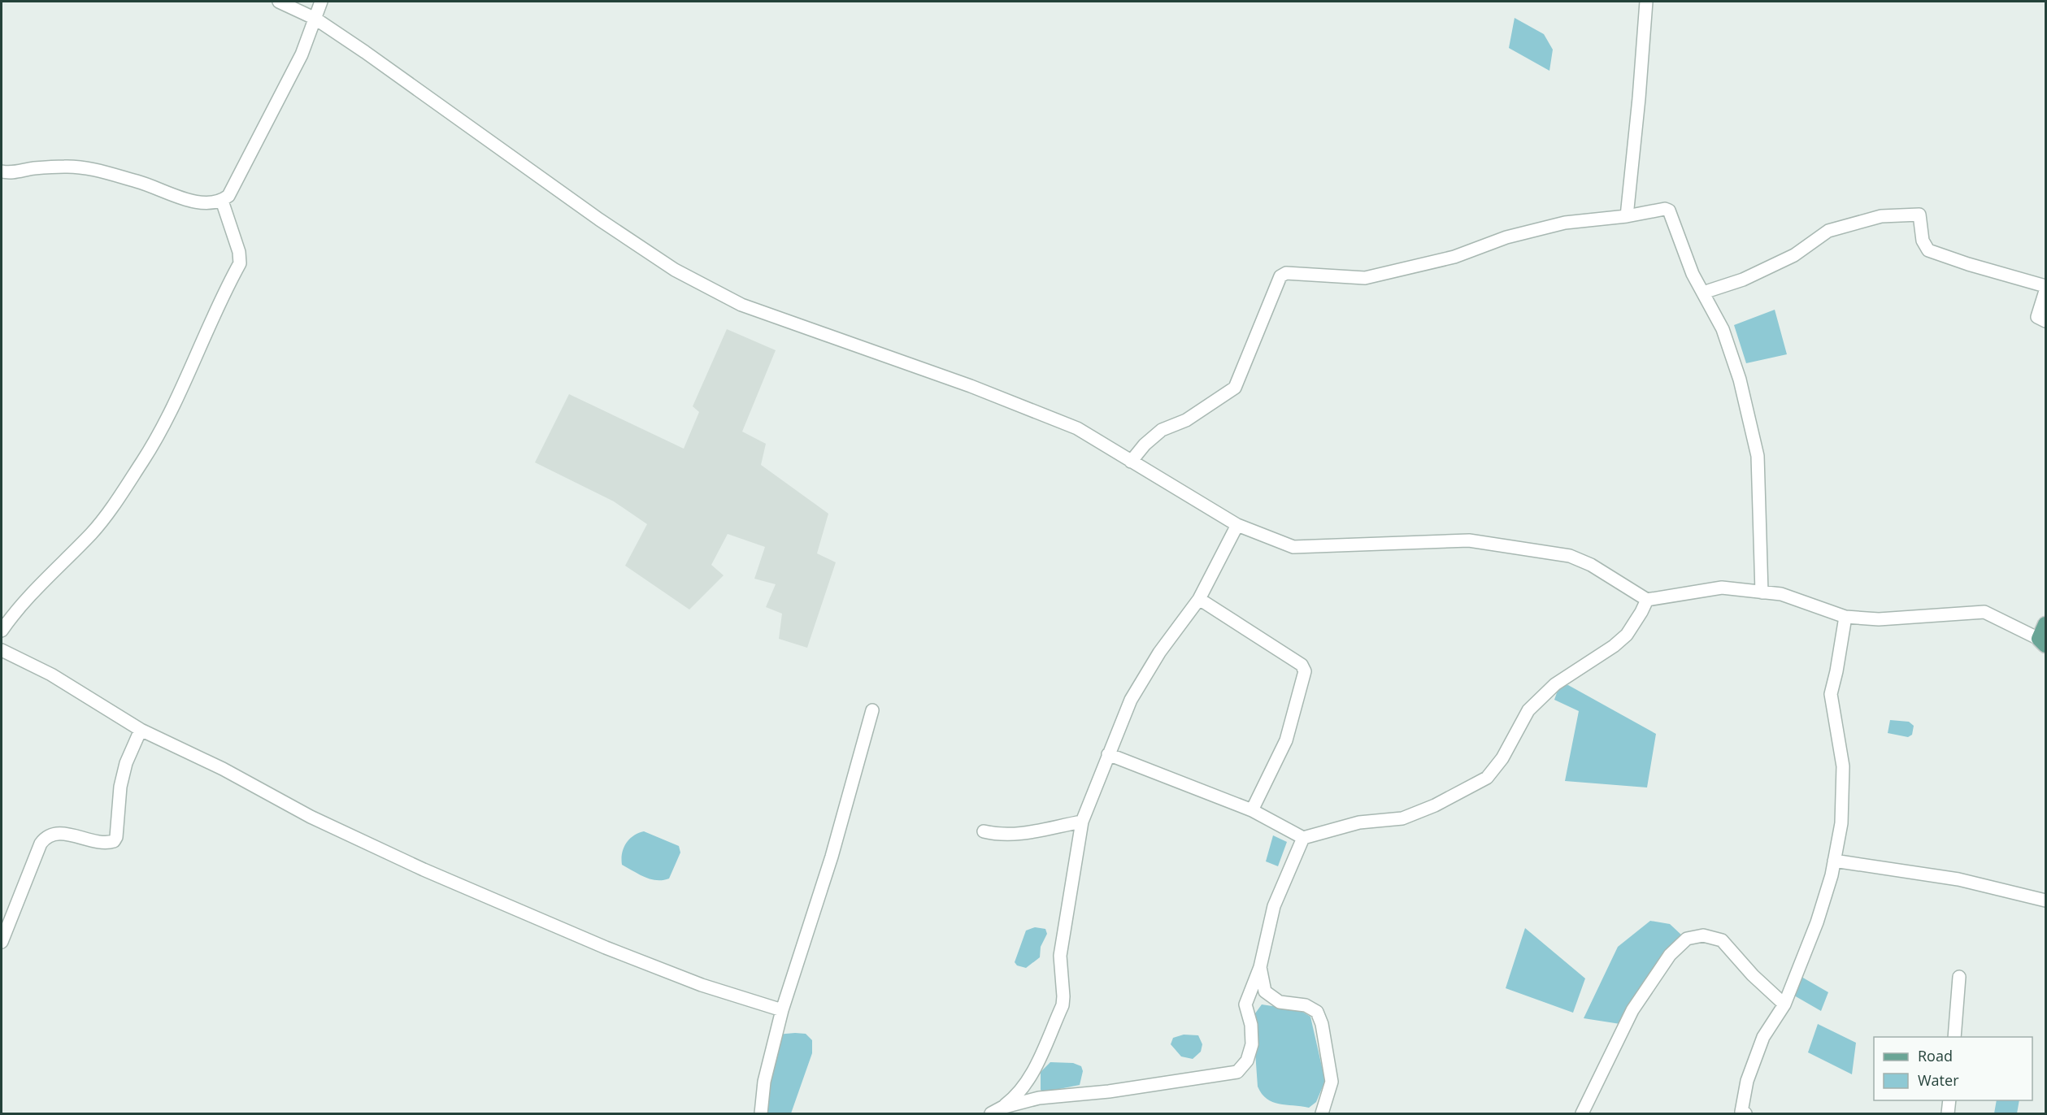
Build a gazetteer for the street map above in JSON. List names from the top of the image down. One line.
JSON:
{"legend":["Road","Water"]}
